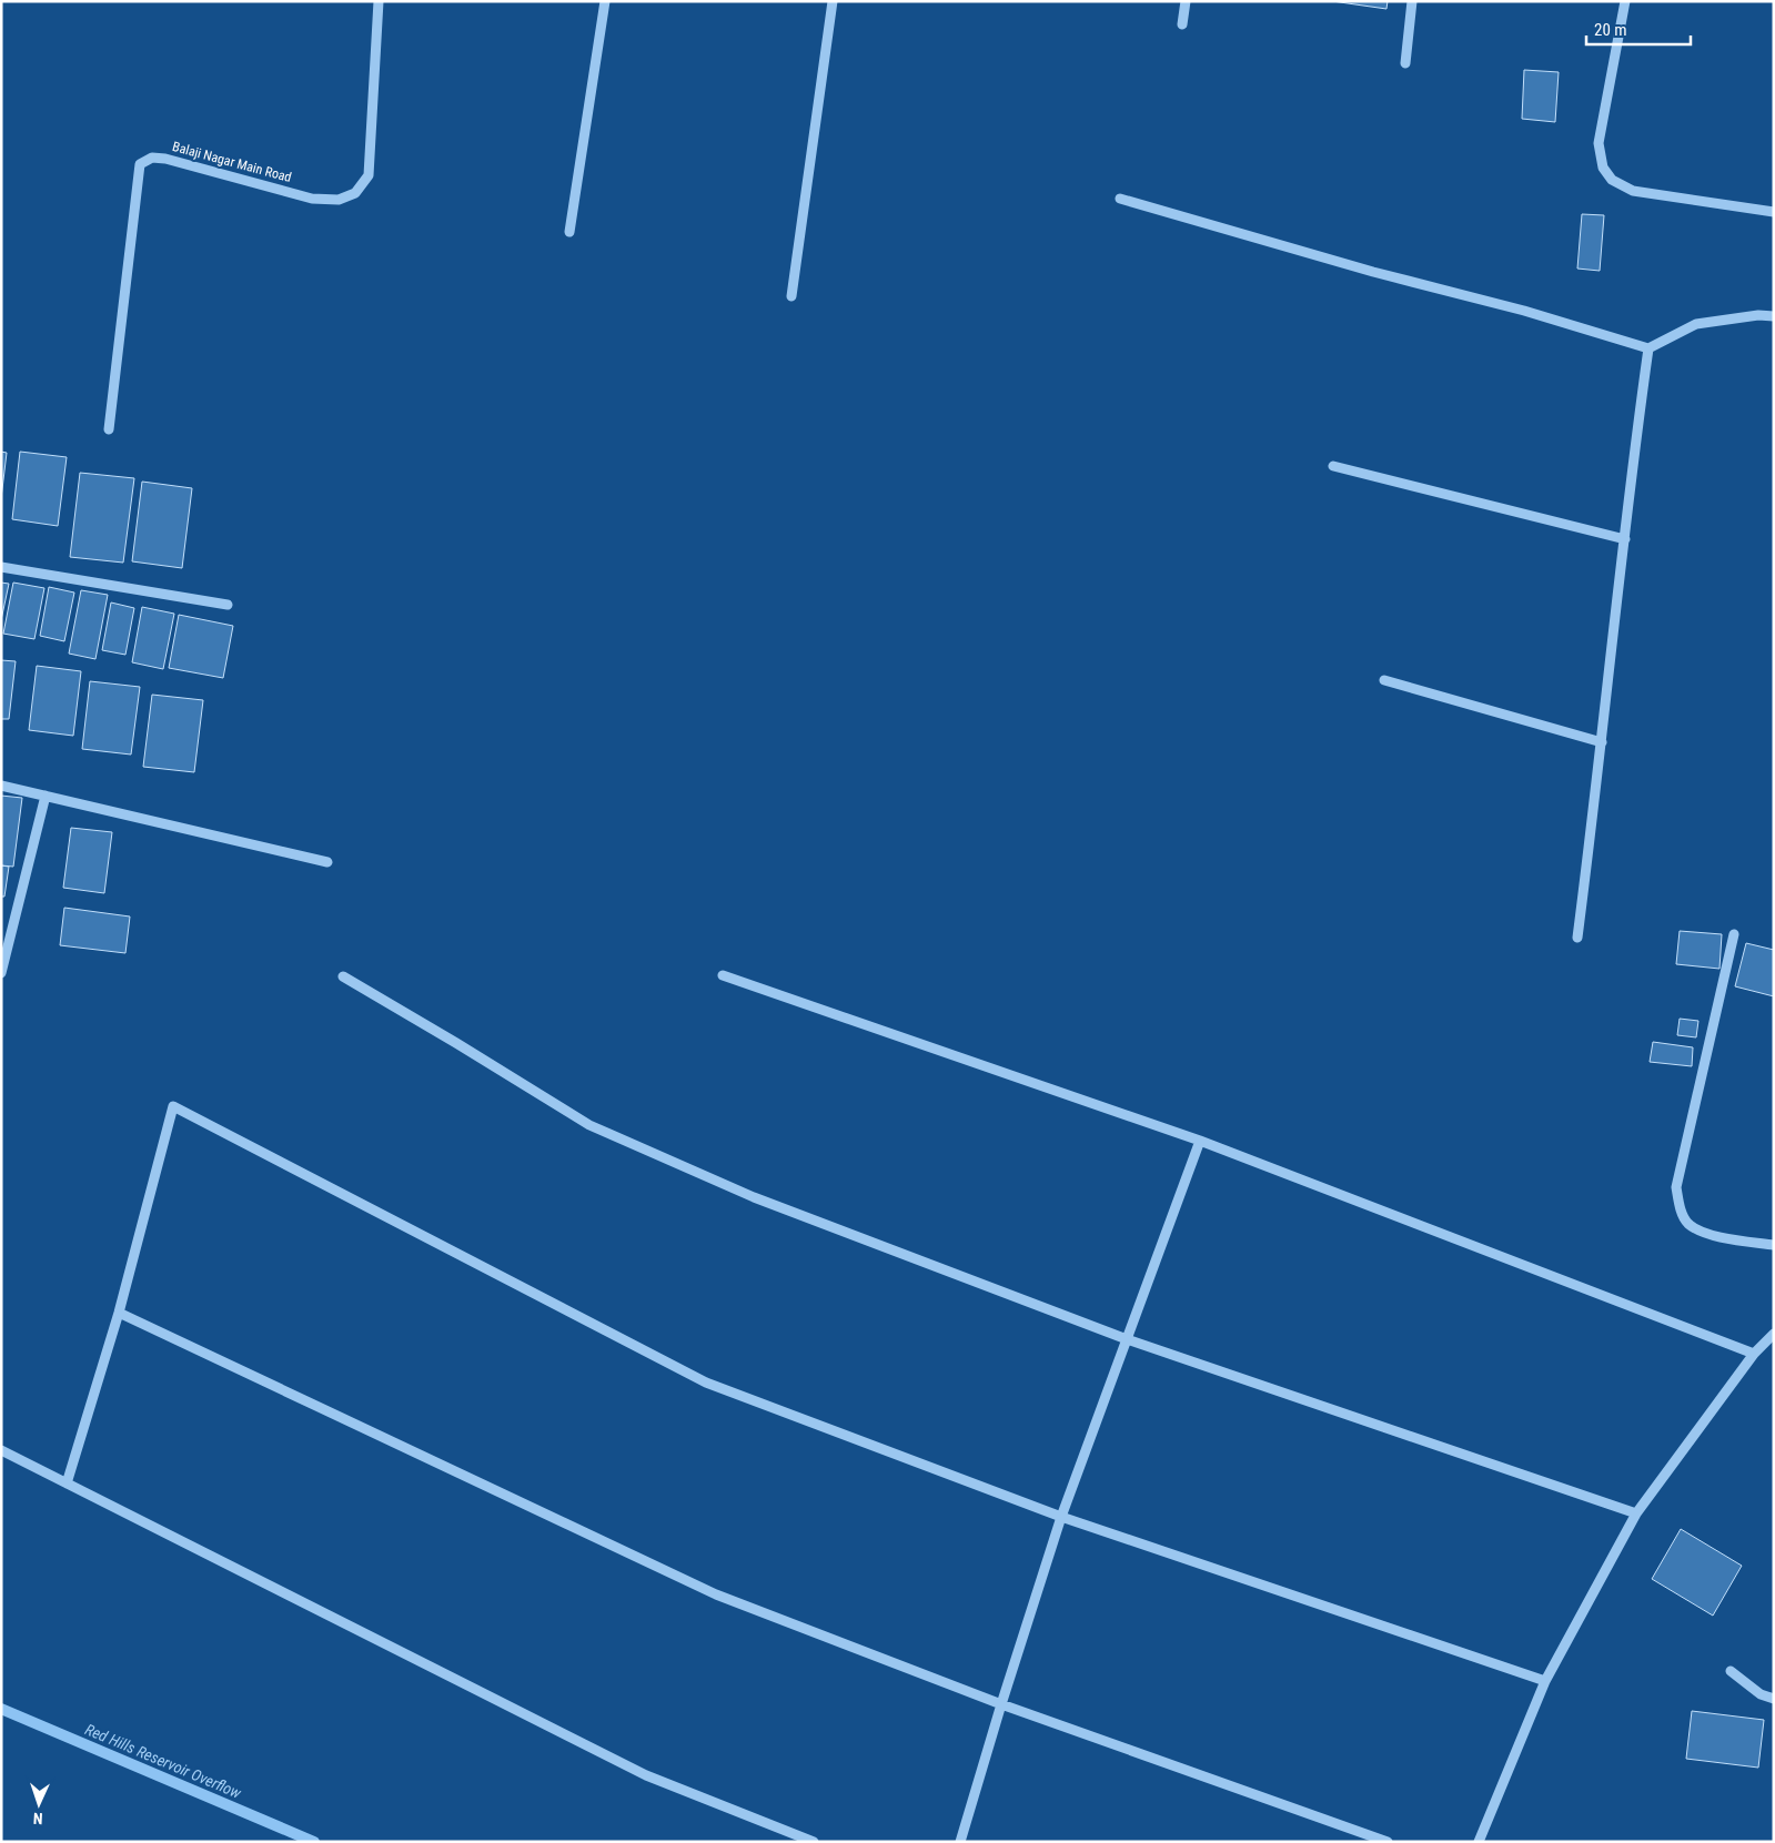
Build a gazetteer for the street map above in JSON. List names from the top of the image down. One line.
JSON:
{"streets":{"street":["Balaji Nagar Main Road"]},"water":["Red Hills Reservoir Overflow"],"scale_bar":"20 m","north":"bottom"}
